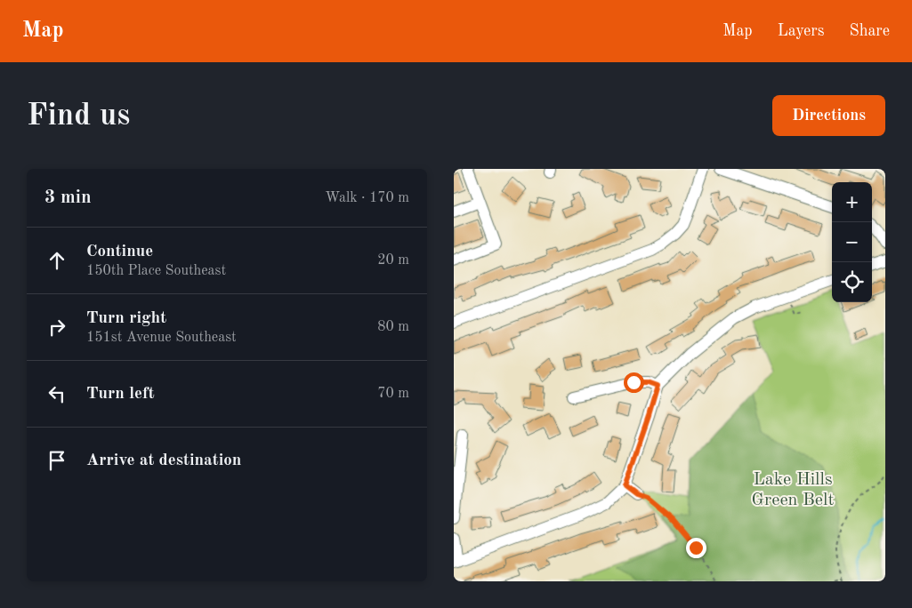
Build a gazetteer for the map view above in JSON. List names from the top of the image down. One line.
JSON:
{"parks":["Lake Hills Green Belt"],"page":{"header":"Map","nav":["Map","Layers","Share"],"buttons":"Directions","title":"Find us","heading":["3 min","Walk · 170 m"],"map_buttons":["+","−"],"list":[["Continue","150th Place Southeast","20 m"],["Turn right","151st Avenue Southeast","80 m"],["Turn left","70 m"],"Arrive at destination"]}}
